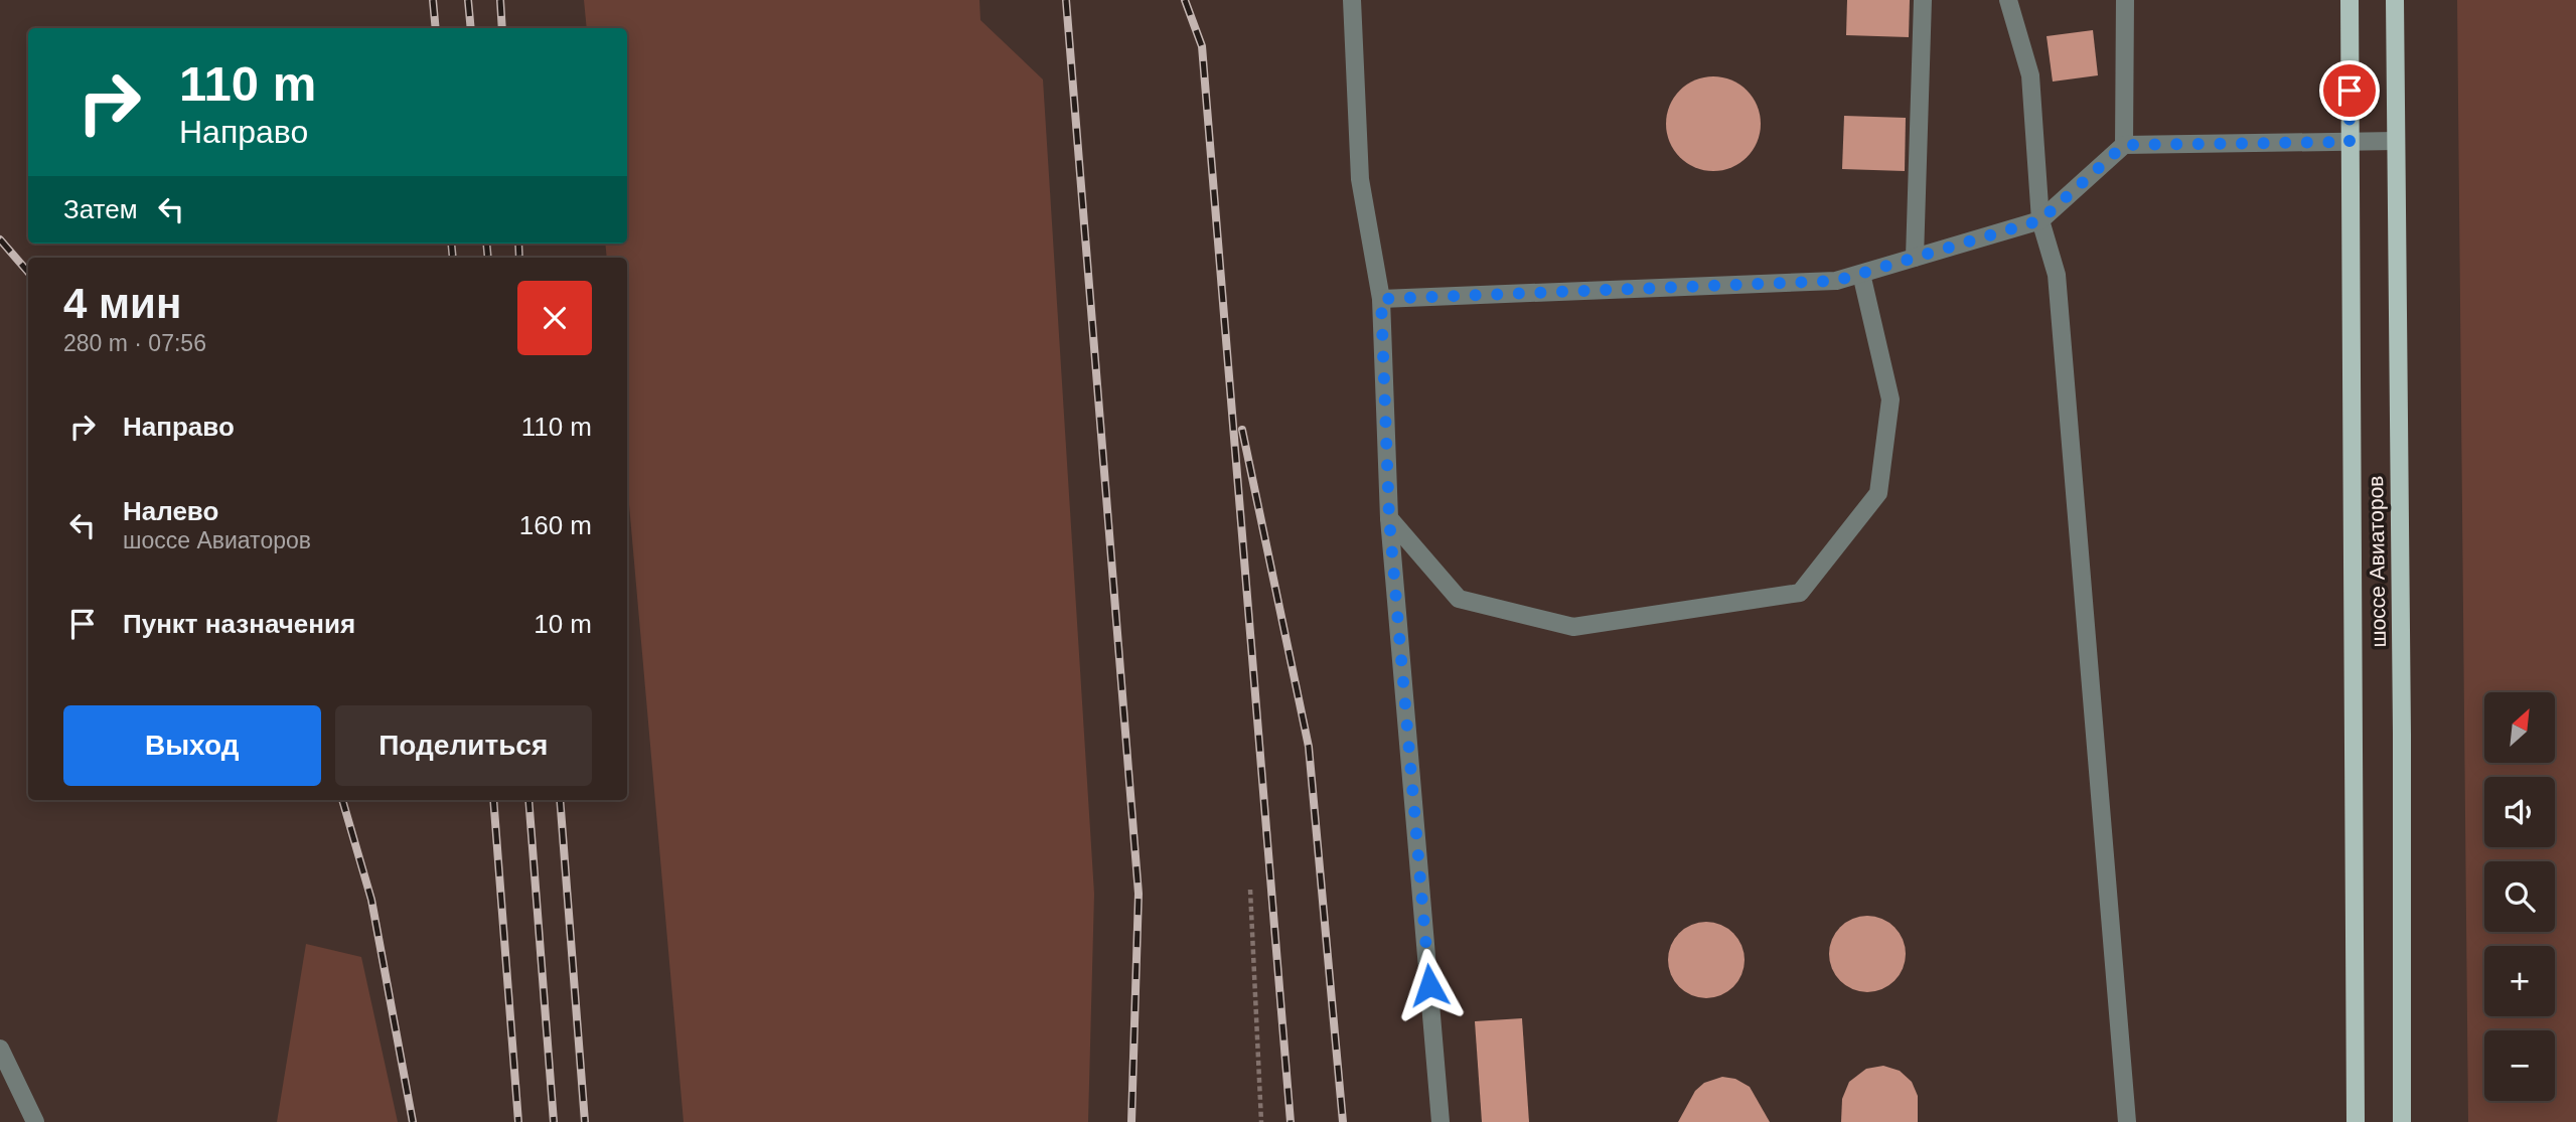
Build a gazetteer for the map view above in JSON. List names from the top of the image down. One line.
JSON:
{"streets":{"main road":["шоссе Авиаторов"]},"north":"top right","page":{"turn":["110 m","Направо"],"then":"Затем","heading":["4 мин","280 m · 07:56"],"list":[{"name":"Направо","value":"110 m"},{"name":"Налево","note":"шоссе Авиаторов","value":"160 m"},{"name":"Пункт назначения","value":"10 m"}],"buttons":["Выход","Поделиться"],"map_buttons":["+","−"]}}
